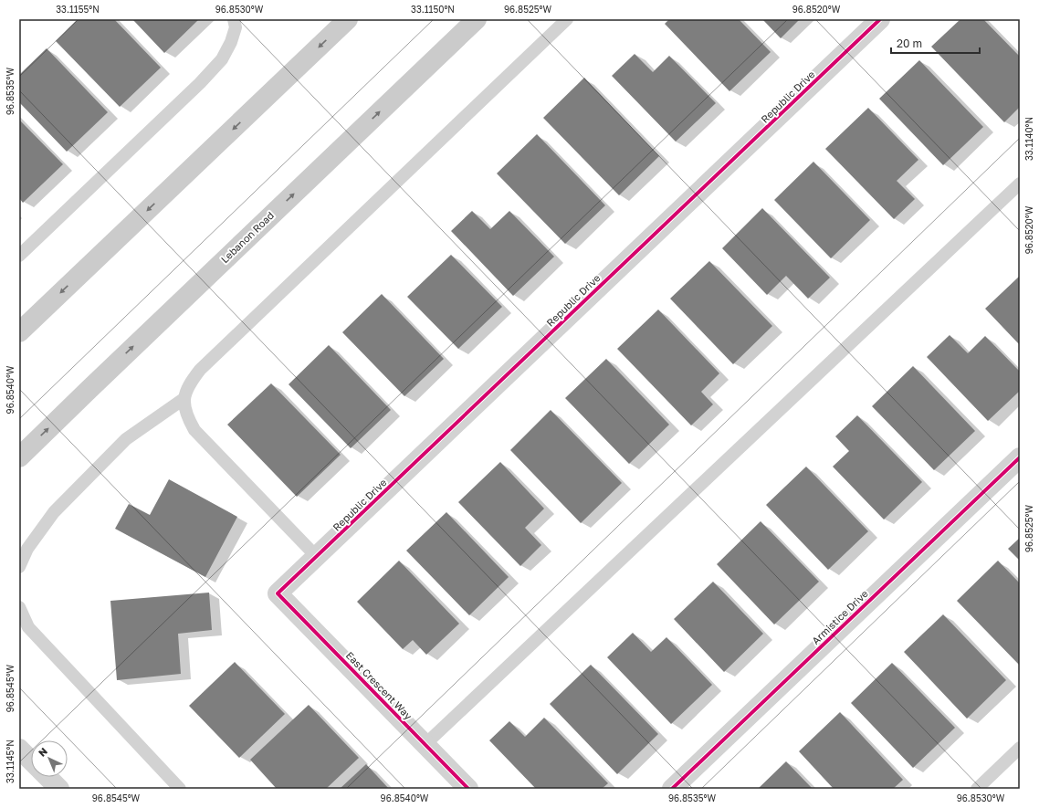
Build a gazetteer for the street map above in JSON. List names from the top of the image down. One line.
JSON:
{"streets":{"main road":["Lebanon Road"],"street":["Republic Drive","Armistice Drive","East Crescent Way"]},"crossings":[["Republic Drive","East Crescent Way"]],"scale_bar":"20 m","north":"top left","coordinates":["33.1155°N","96.8530°W","33.1150°N","96.8525°W","96.8520°W","96.8535°W","33.1140°N","96.8540°W","96.8545°W","33.1145°N"]}
